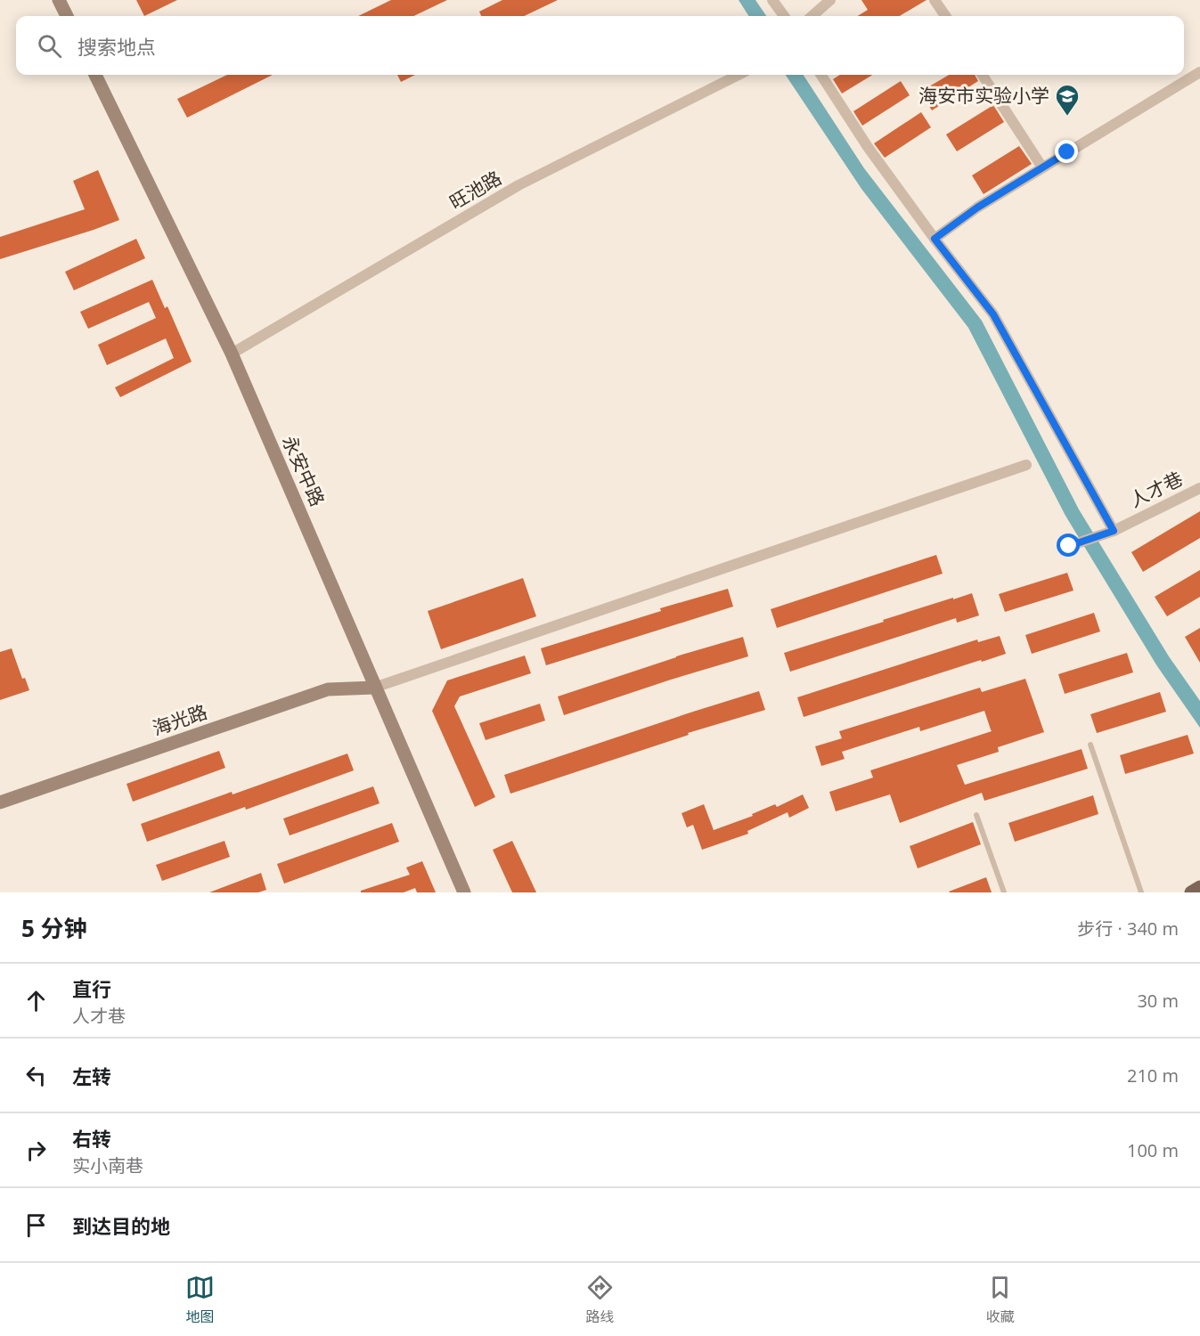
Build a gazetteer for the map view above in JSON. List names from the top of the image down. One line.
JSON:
{"streets":{"street":["旺池路","永安中路","人才巷","海光路"]},"crossings":[["旺池路","永安中路"],["永安中路","海光路"]],"places":{"school or university":["海安市实验小学"]},"page":{"search":"搜索地点","heading":["5 分钟","步行 · 340 m"],"list":[["直行","人才巷","30 m"],["左转","210 m"],["右转","实小南巷","100 m"],"到达目的地"],"nav":["地图","路线","收藏"]}}
